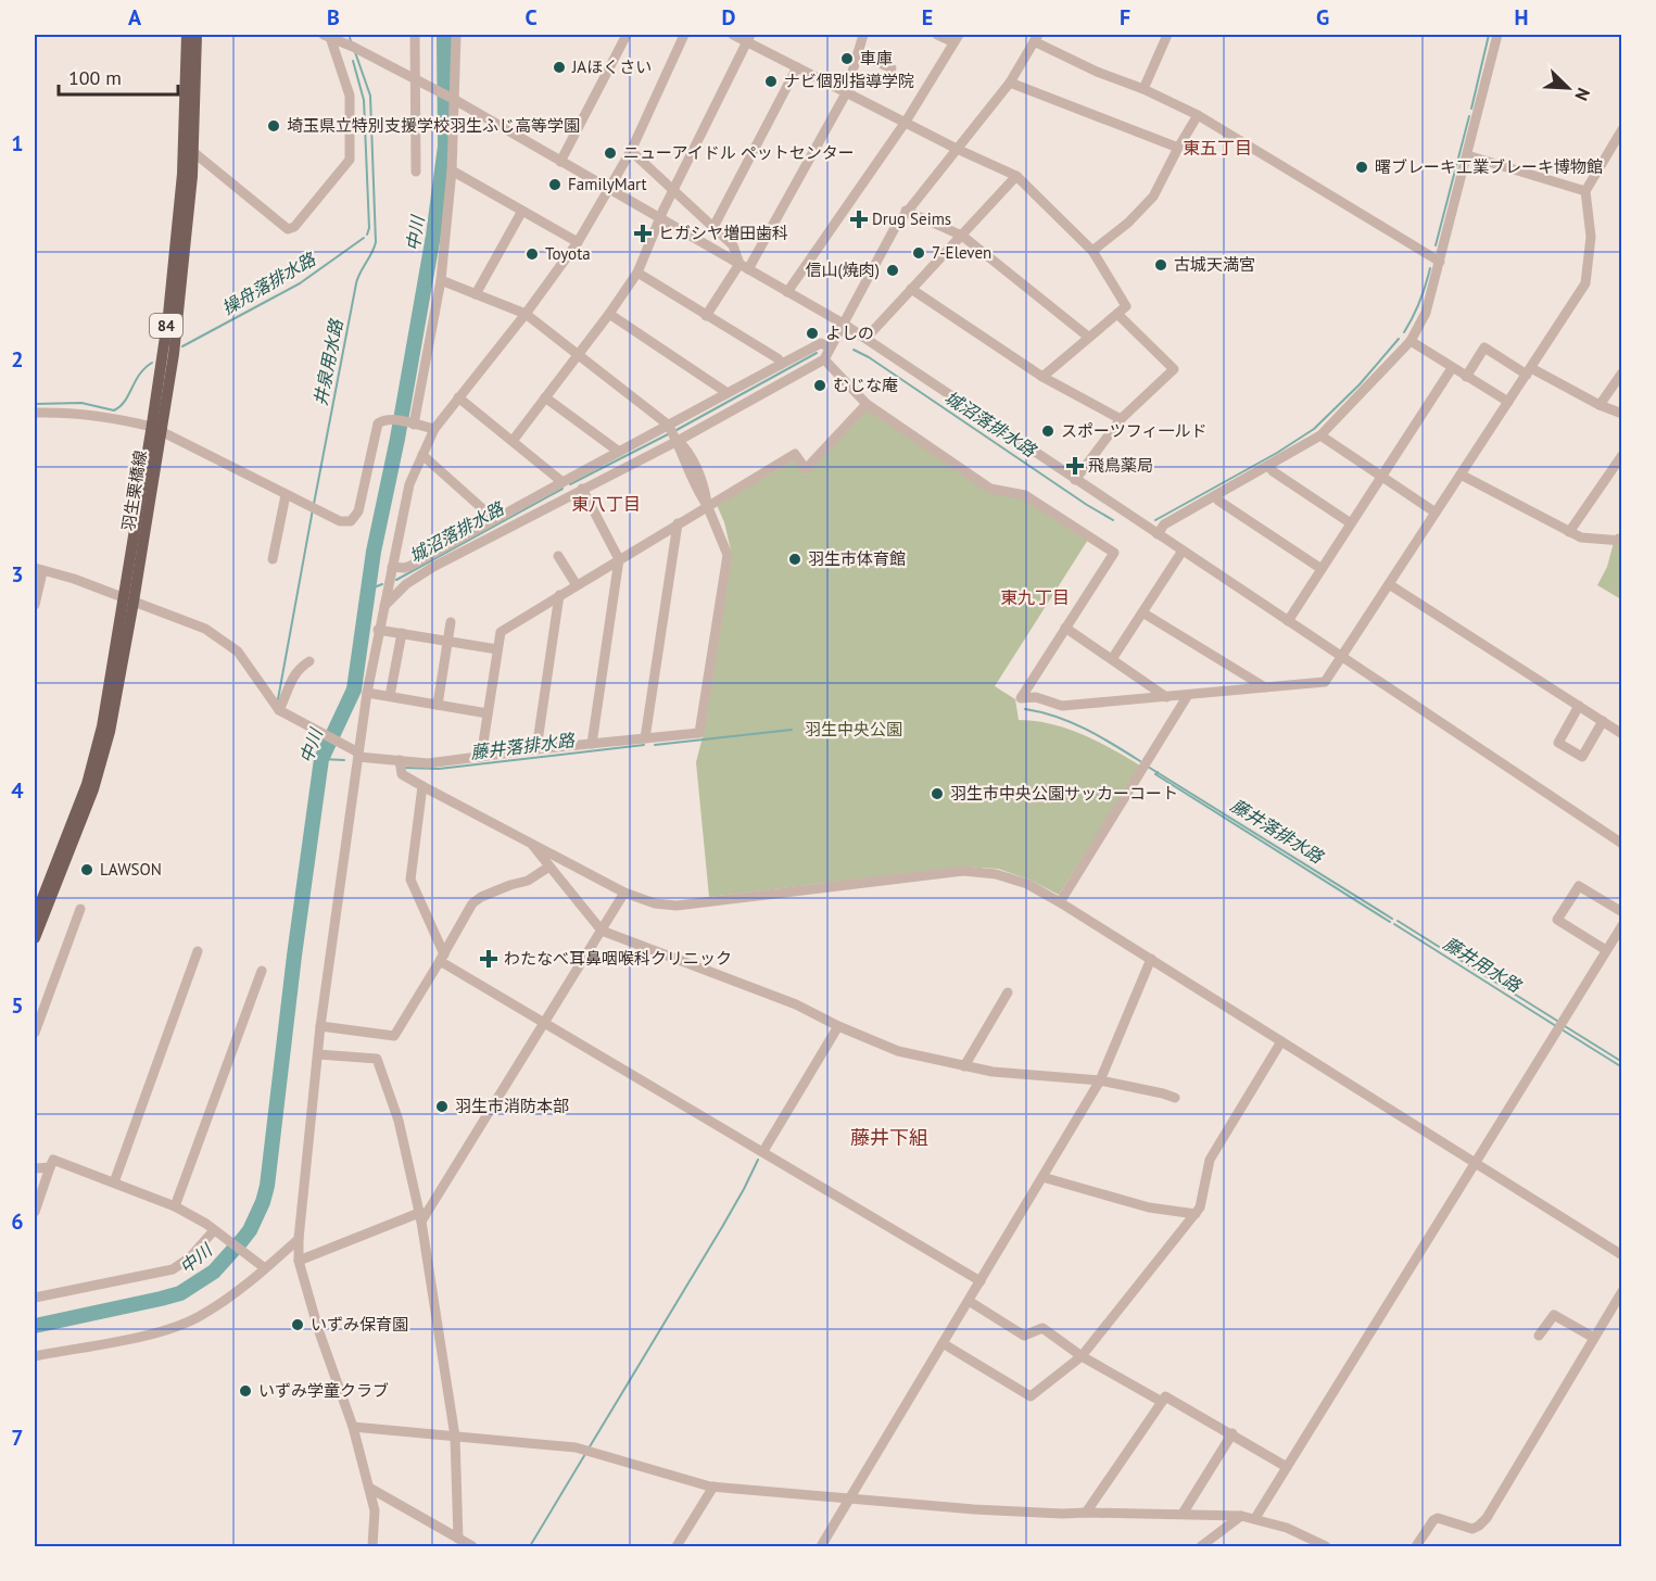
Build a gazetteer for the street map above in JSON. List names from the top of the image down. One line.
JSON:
{"streets":{"main road":["84","羽生栗橋線"]},"districts":["東五丁目","東八丁目","東九丁目","藤井下組"],"water":["中川","操舟落排水路","井泉用水路","城沼落排水路","藤井落排水路","藤井用水路"],"parks":["羽生中央公園"],"places":{"other":["車庫","JAほくさい","ナビ個別指導学院","埼玉県立特別支援学校羽生ふじ高等学園","ニューアイドル ペットセンター","曙ブレーキ工業ブレーキ博物館","FamilyMart","7-Eleven","Toyota","古城天満宮","信山(焼肉)","よしの","むじな庵","スポーツフィ一ルド","羽生市体育館","羽生市中央公園サッカーコート","LAWSON","羽生市消防本部","いずみ保育園","いずみ学童クラブ"],"health":["Drug Seims","ヒガシヤ増田歯科","飛鳥薬局","わたなべ耳鼻咽喉科クリニック"]},"scale_bar":"100 m","north":"bottom right","grid":{"columns":["A","B","C","D","E","F","G","H"],"rows":["1","2","3","4","5","6","7"]}}
